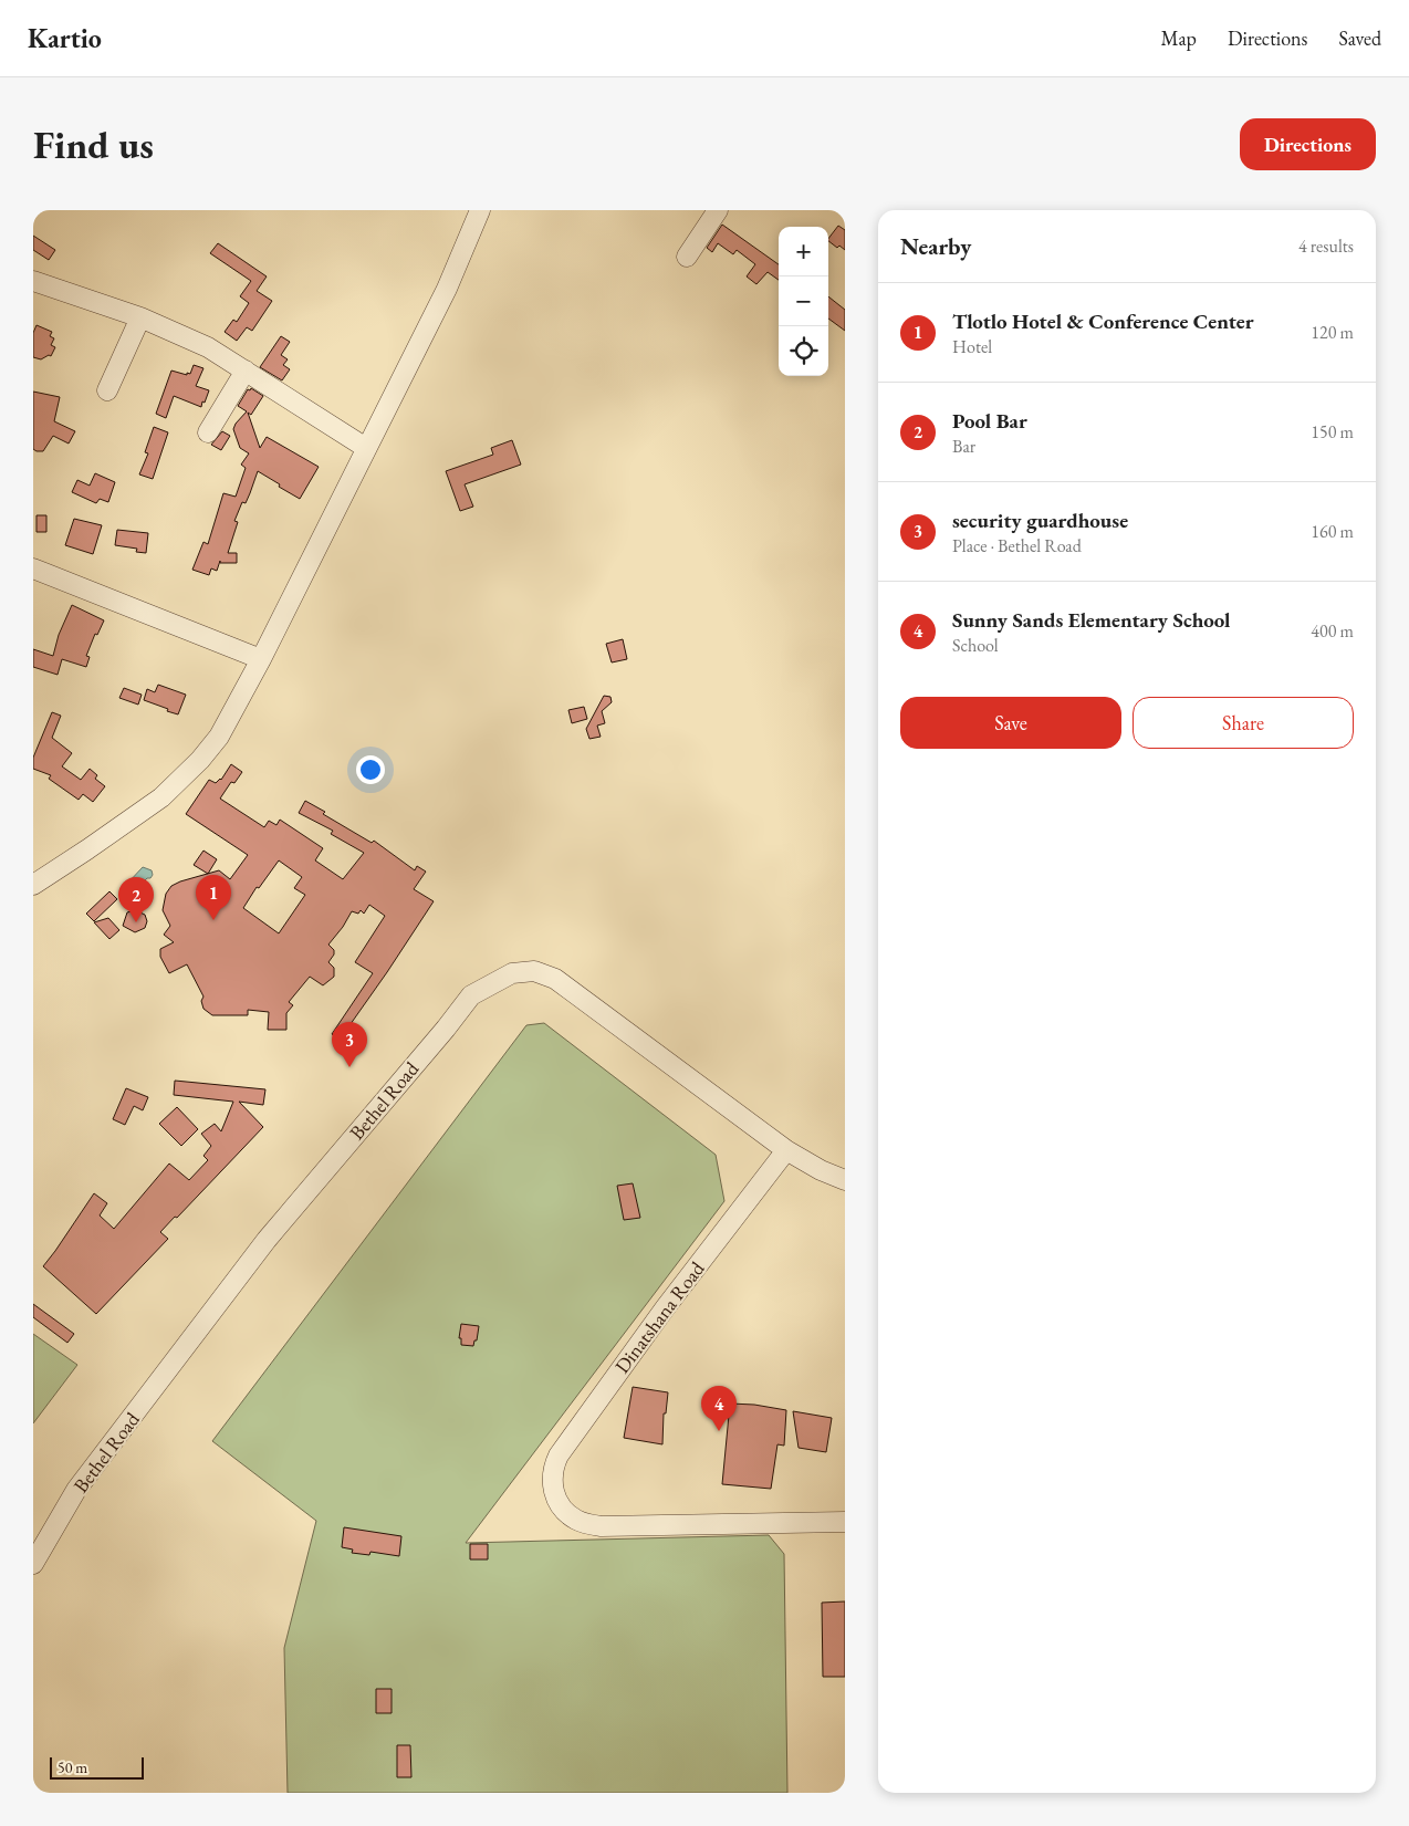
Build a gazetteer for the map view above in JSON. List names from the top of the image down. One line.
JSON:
{"streets":{"street":["Bethel Road","Dinatshana Road"]},"crossings":[["Bethel Road","Dinatshana Road"]],"scale_bar":"50 m","page":{"header":"Kartio","nav":["Map","Directions","Saved"],"buttons":["Directions",["Save","Share"]],"title":"Find us","heading":["Nearby","4 results"],"map_buttons":["+","−"],"list":[{"mark":"1","name":"Tlotlo Hotel & Conference Center","note":"Hotel","value":"120 m"},{"mark":"2","name":"Pool Bar","note":"Bar","value":"150 m"},{"mark":"3","name":"security guardhouse","note":"Place · Bethel Road","value":"160 m"},{"mark":"4","name":"Sunny Sands Elementary School","note":"School","value":"400 m"}],"pins":["1","2","3","4"],"scale":"50 m"}}
